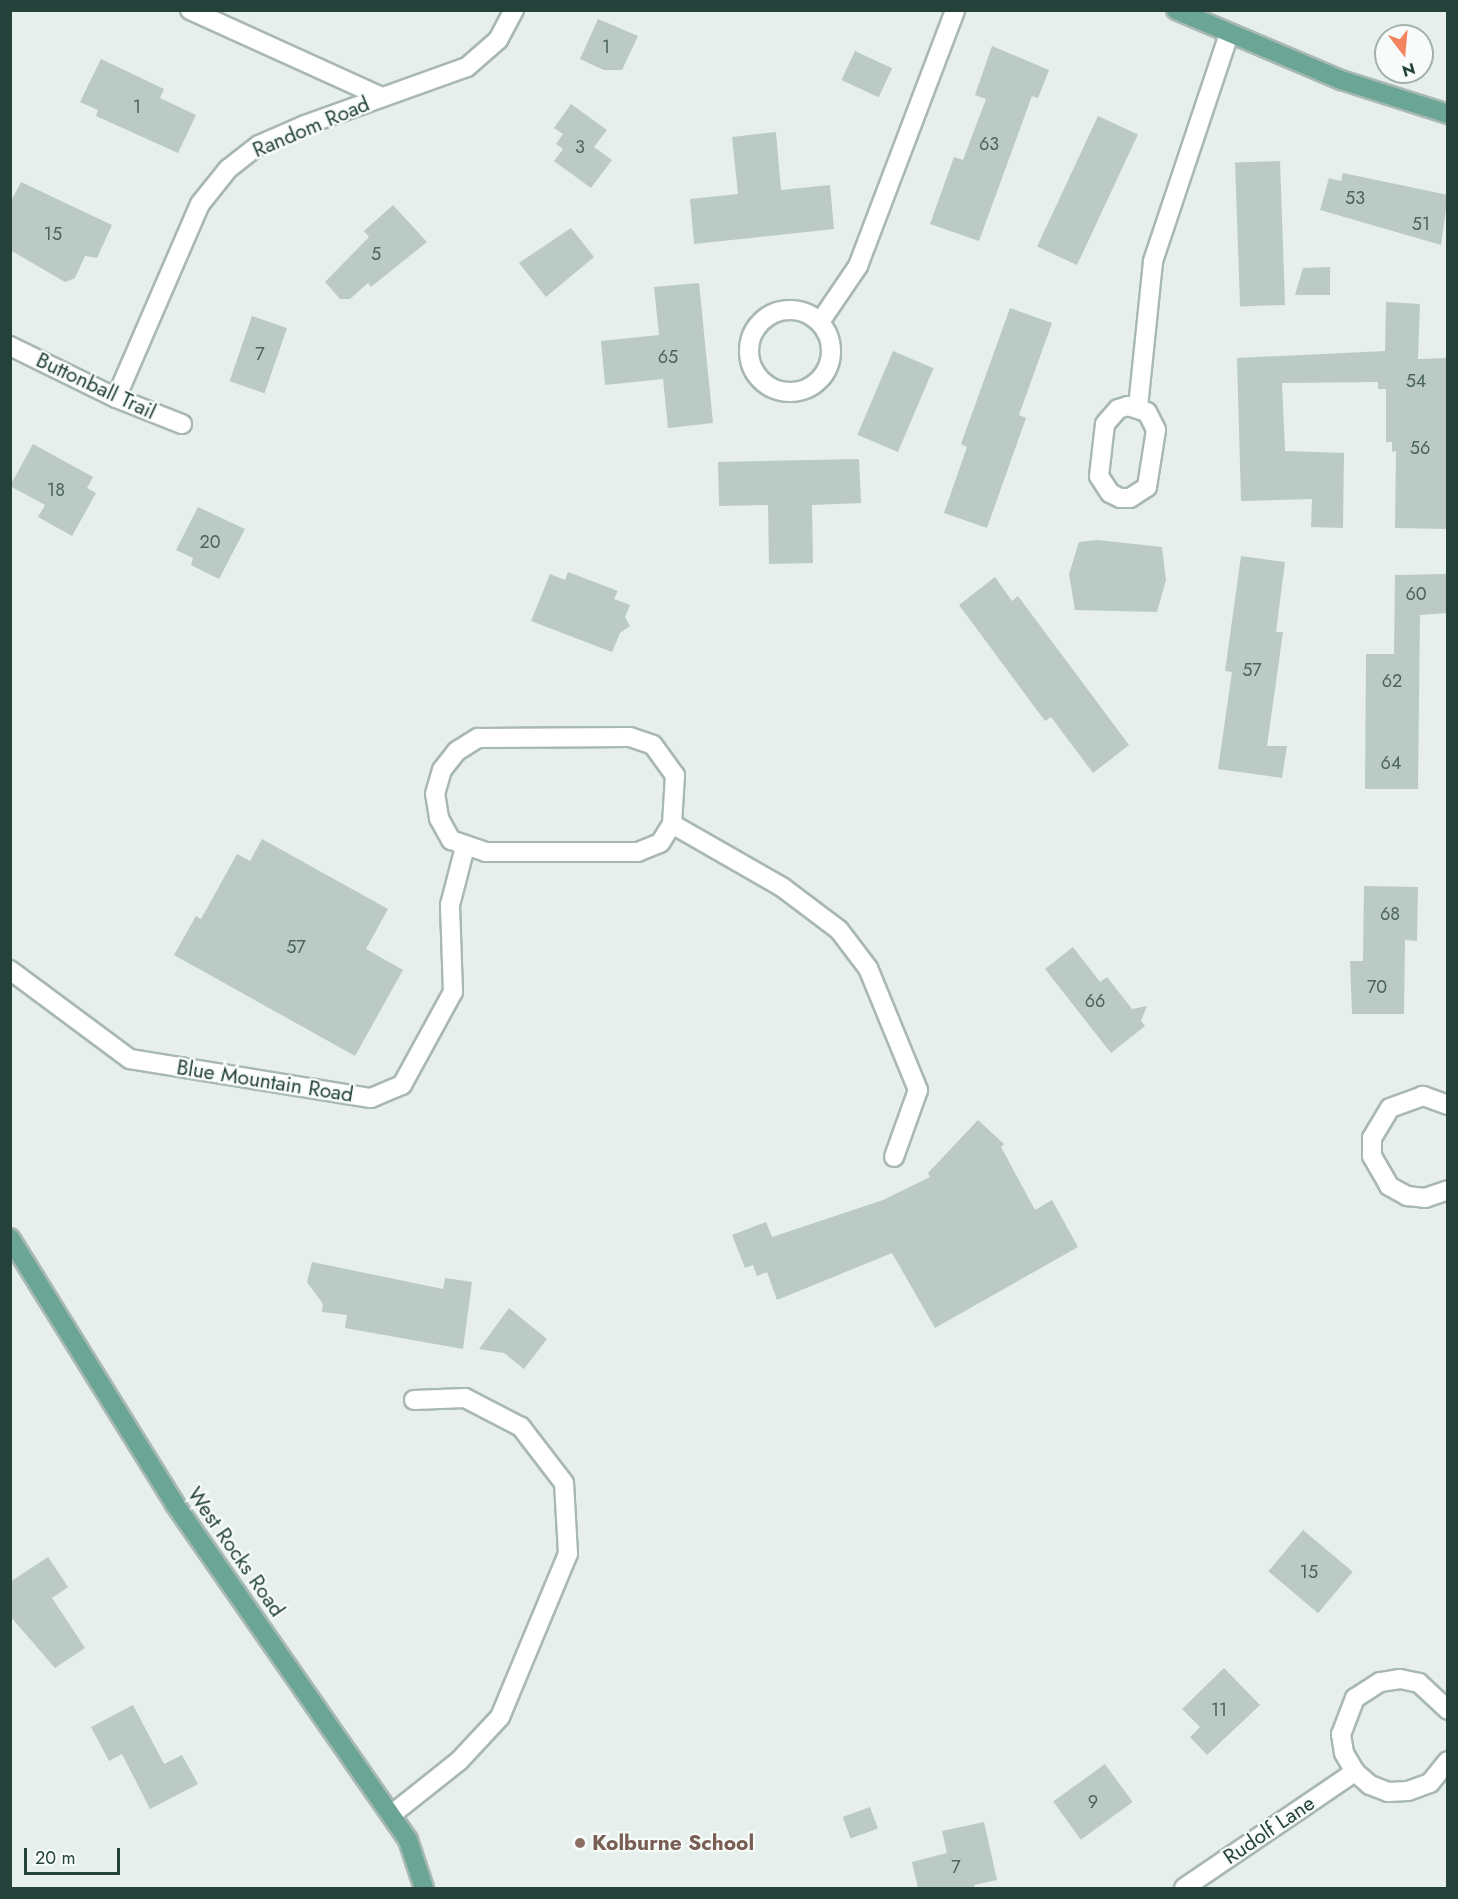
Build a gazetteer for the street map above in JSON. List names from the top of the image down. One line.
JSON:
{"streets":{"main road":["West Rocks Road"],"street":["Random Road","Buttonball Trail","Blue Mountain Road","Rudolf Lane"]},"crossings":[["Random Road","Buttonball Trail"]],"places":["Kolburne School"],"house_numbers":["1","1","63","3","53","51","15","5","7","65","54","56","18","20","60","57","62","64","68","57","70","66","15","11","9","7"],"scale_bar":"20 m","north":"bottom"}
